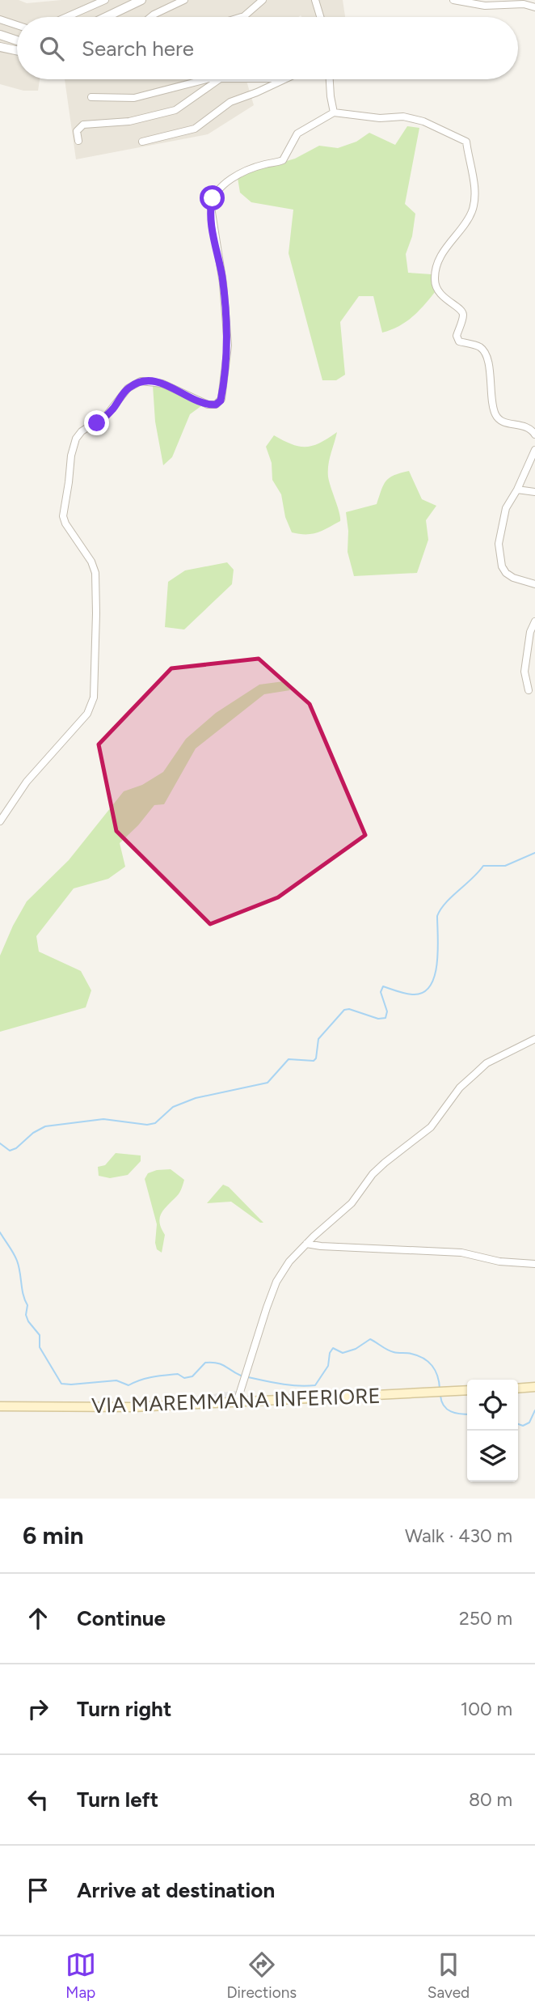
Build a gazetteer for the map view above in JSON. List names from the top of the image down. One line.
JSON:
{"streets":{"main road":["VIA MAREMMANA INFERIORE"]},"page":{"search":"Search here","heading":["6 min","Walk · 430 m"],"list":[["Continue","250 m"],["Turn right","100 m"],["Turn left","80 m"],"Arrive at destination"],"nav":["Map","Directions","Saved"]}}
